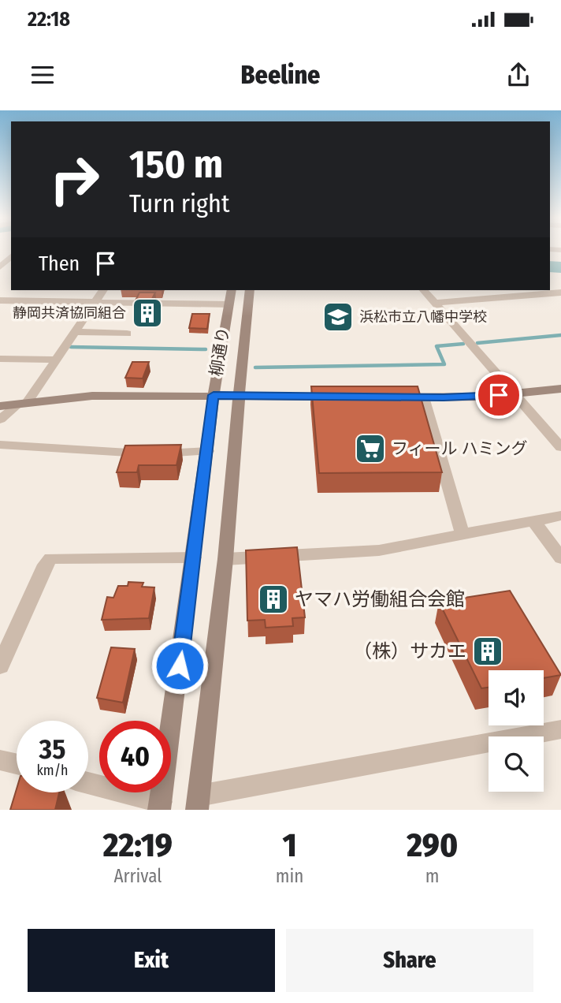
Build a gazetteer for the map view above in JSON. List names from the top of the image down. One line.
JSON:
{"streets":{"street":["柳通り"]},"places":{"building":["静岡共済協同組合","ヤマハ労働組合会館","（株）サカエ"],"school or university":["浜松市立八幡中学校"],"supermarket":["フィール ハミング"]},"page":{"status":"22:18","header":"Beeline","turn":["150 m","Turn right"],"then":"Then","speed":"35 km/h","limit":"40","eta":["22:19","Arrival","1","min","290","m"],"buttons":["Exit","Share"]}}
